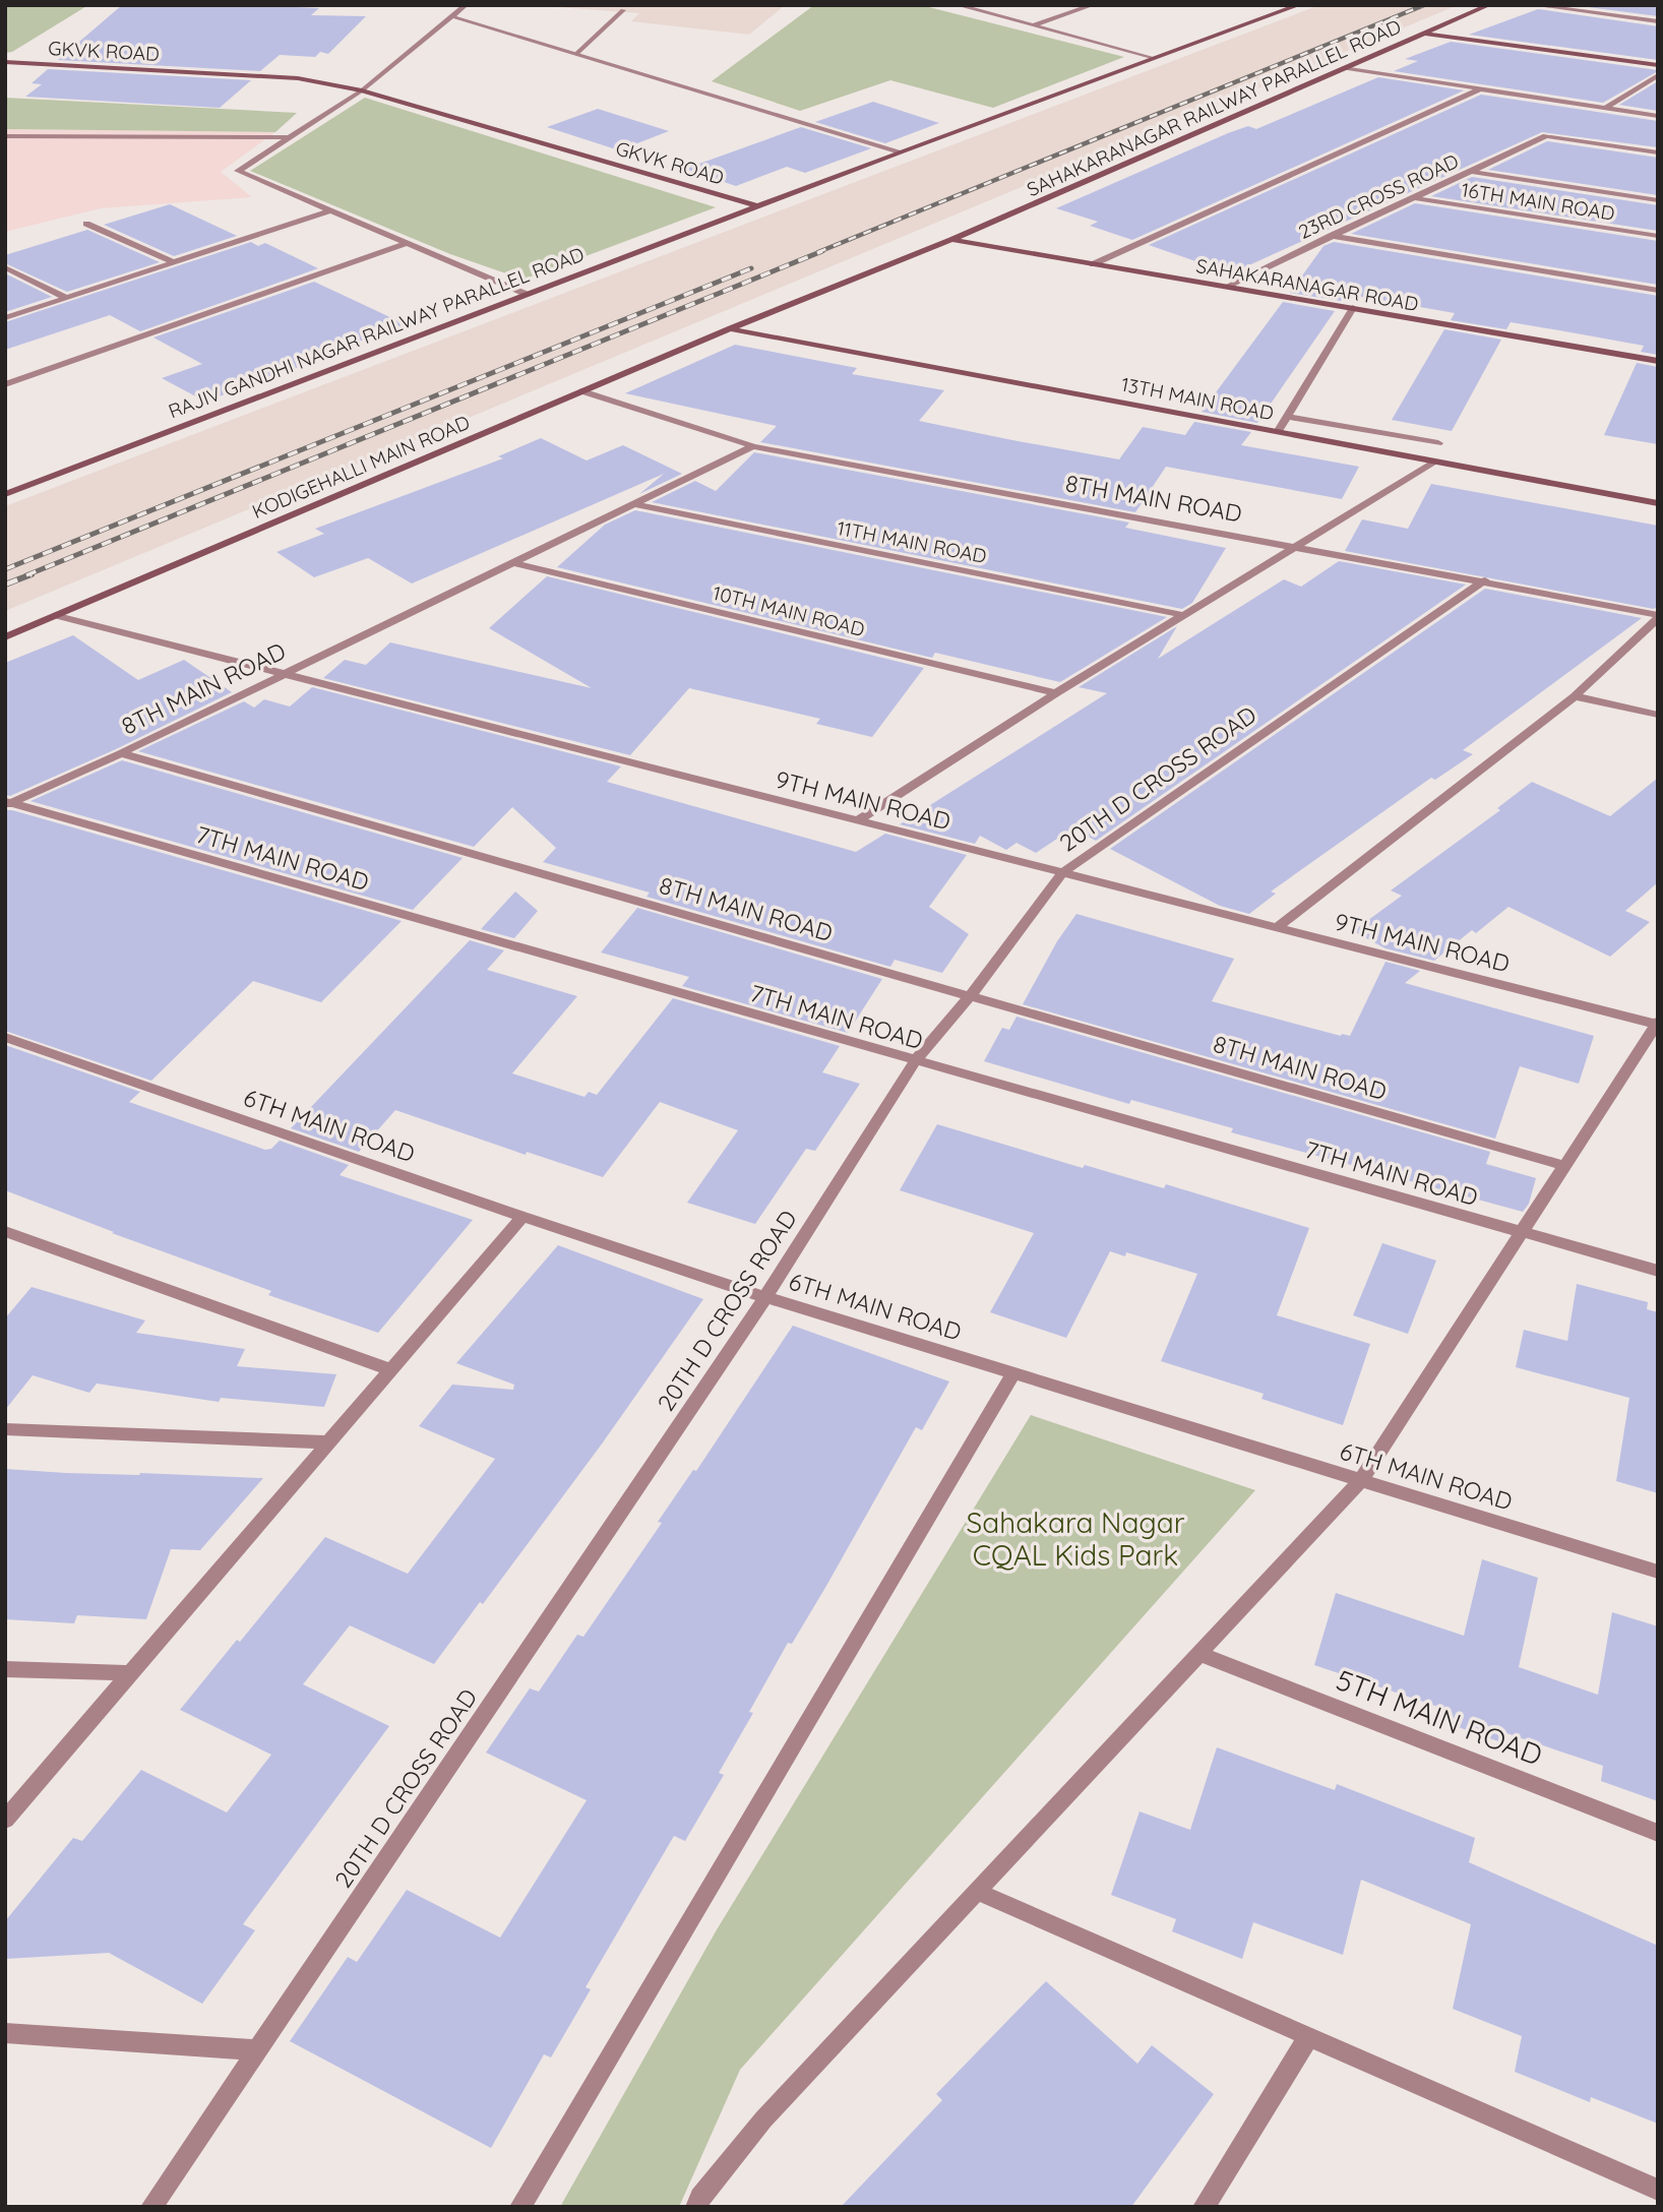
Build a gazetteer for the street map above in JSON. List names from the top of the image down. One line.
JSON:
{"streets":{"street":["GKVK ROAD","SAHAKARANAGAR RAILWAY PARALLEL ROAD","23RD CROSS ROAD","16TH MAIN ROAD","SAHAKARANAGAR ROAD","RAJIV GANDHI NAGAR RAILWAY PARALLEL ROAD","13TH MAIN ROAD","KODIGEHALLI MAIN ROAD","8TH MAIN ROAD","11TH MAIN ROAD","10TH MAIN ROAD","20TH D CROSS ROAD","9TH MAIN ROAD","7TH MAIN ROAD","6TH MAIN ROAD","5TH MAIN ROAD"]},"crossings":[["GKVK ROAD","RAJIV GANDHI NAGAR RAILWAY PARALLEL ROAD"],["SAHAKARANAGAR RAILWAY PARALLEL ROAD","SAHAKARANAGAR ROAD"],["SAHAKARANAGAR RAILWAY PARALLEL ROAD","13TH MAIN ROAD"],["SAHAKARANAGAR RAILWAY PARALLEL ROAD","KODIGEHALLI MAIN ROAD"],["23RD CROSS ROAD","16TH MAIN ROAD"],["23RD CROSS ROAD","SAHAKARANAGAR ROAD"],["13TH MAIN ROAD","KODIGEHALLI MAIN ROAD"],["KODIGEHALLI MAIN ROAD","9TH MAIN ROAD"],["8TH MAIN ROAD","11TH MAIN ROAD"],["8TH MAIN ROAD","10TH MAIN ROAD"],["8TH MAIN ROAD","20TH D CROSS ROAD"],["8TH MAIN ROAD","9TH MAIN ROAD"],["20TH D CROSS ROAD","9TH MAIN ROAD"],["20TH D CROSS ROAD","7TH MAIN ROAD"],["20TH D CROSS ROAD","6TH MAIN ROAD"]],"parks":["Sahakara Nagar CQAL Kids Park"]}
